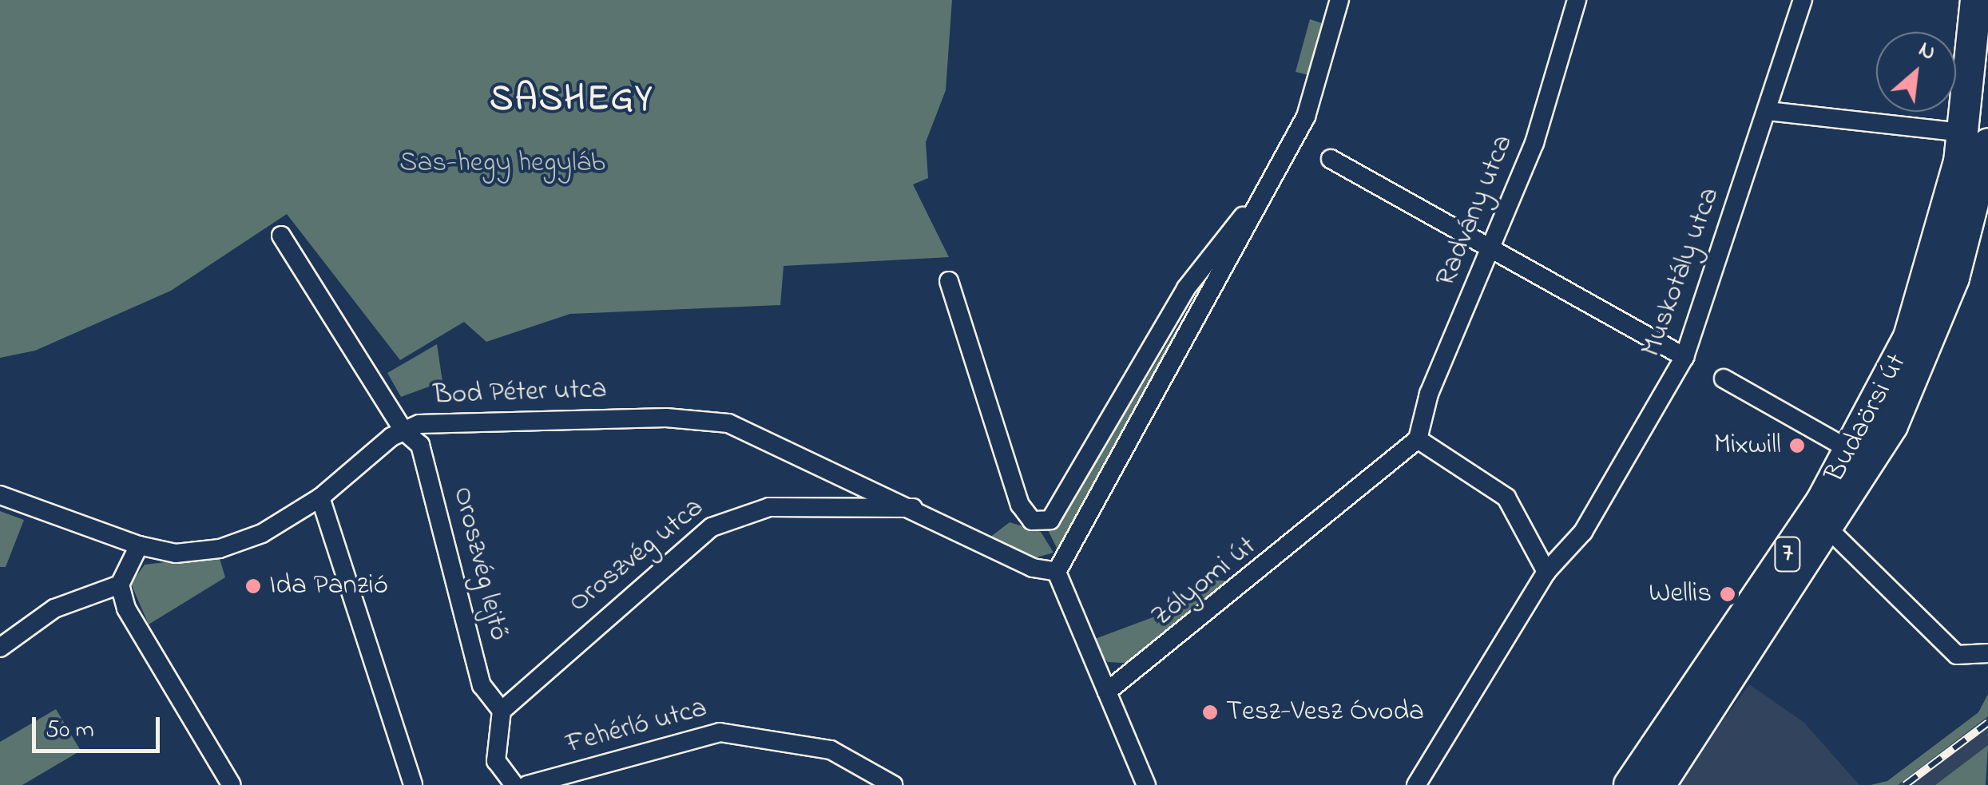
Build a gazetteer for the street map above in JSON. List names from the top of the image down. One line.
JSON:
{"streets":{"main road":["Budaörsi út","7"],"street":["Radvány utca","Muskotály utca","Bod Péter utca","Oroszvég utca","Oroszvég lejtő","Zólyomi út","Fehérló utca"]},"crossings":[["Radvány utca","Zólyomi út"],["Bod Péter utca","Oroszvég utca"],["Bod Péter utca","Oroszvég lejtő"],["Oroszvég utca","Oroszvég lejtő"]],"districts":["SASHEGY"],"parks":["Sas-hegy hegyláb"],"places":["Mixwill","Ida Panzió","Wellis","Tesz-Vesz Óvoda"],"scale_bar":"50 m","north":"top right"}
